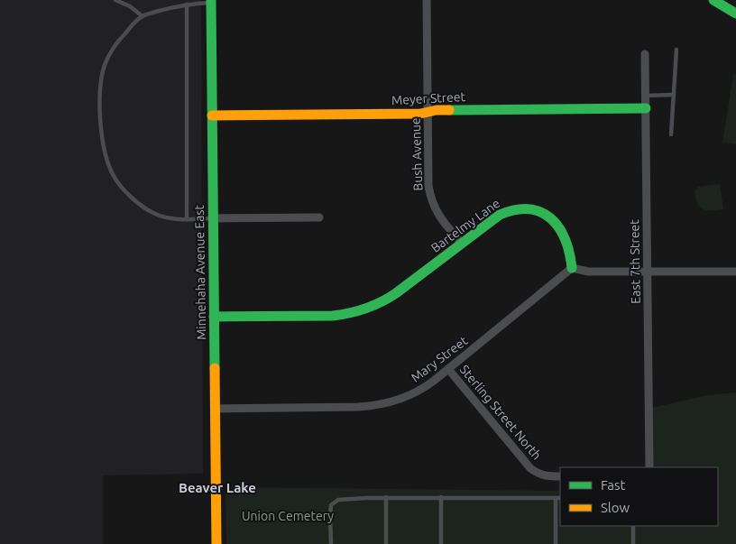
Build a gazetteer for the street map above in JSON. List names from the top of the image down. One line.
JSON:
{"streets":{"street":["Meyer Street","Bush Avenue","Bartelmy Lane","East 7th Street","Minnehaha Avenue East","Mary Street","Sterling Street North"]},"crossings":[["Meyer Street","Bush Avenue"],["Meyer Street","East 7th Street"],["Meyer Street","Minnehaha Avenue East"],["Bush Avenue","Bartelmy Lane"],["Bartelmy Lane","Minnehaha Avenue East"],["Bartelmy Lane","Mary Street"],["Minnehaha Avenue East","Mary Street"],["Mary Street","Sterling Street North"]],"districts":["Beaver Lake"],"parks":["Union Cemetery"],"legend":["Fast","Slow"]}
